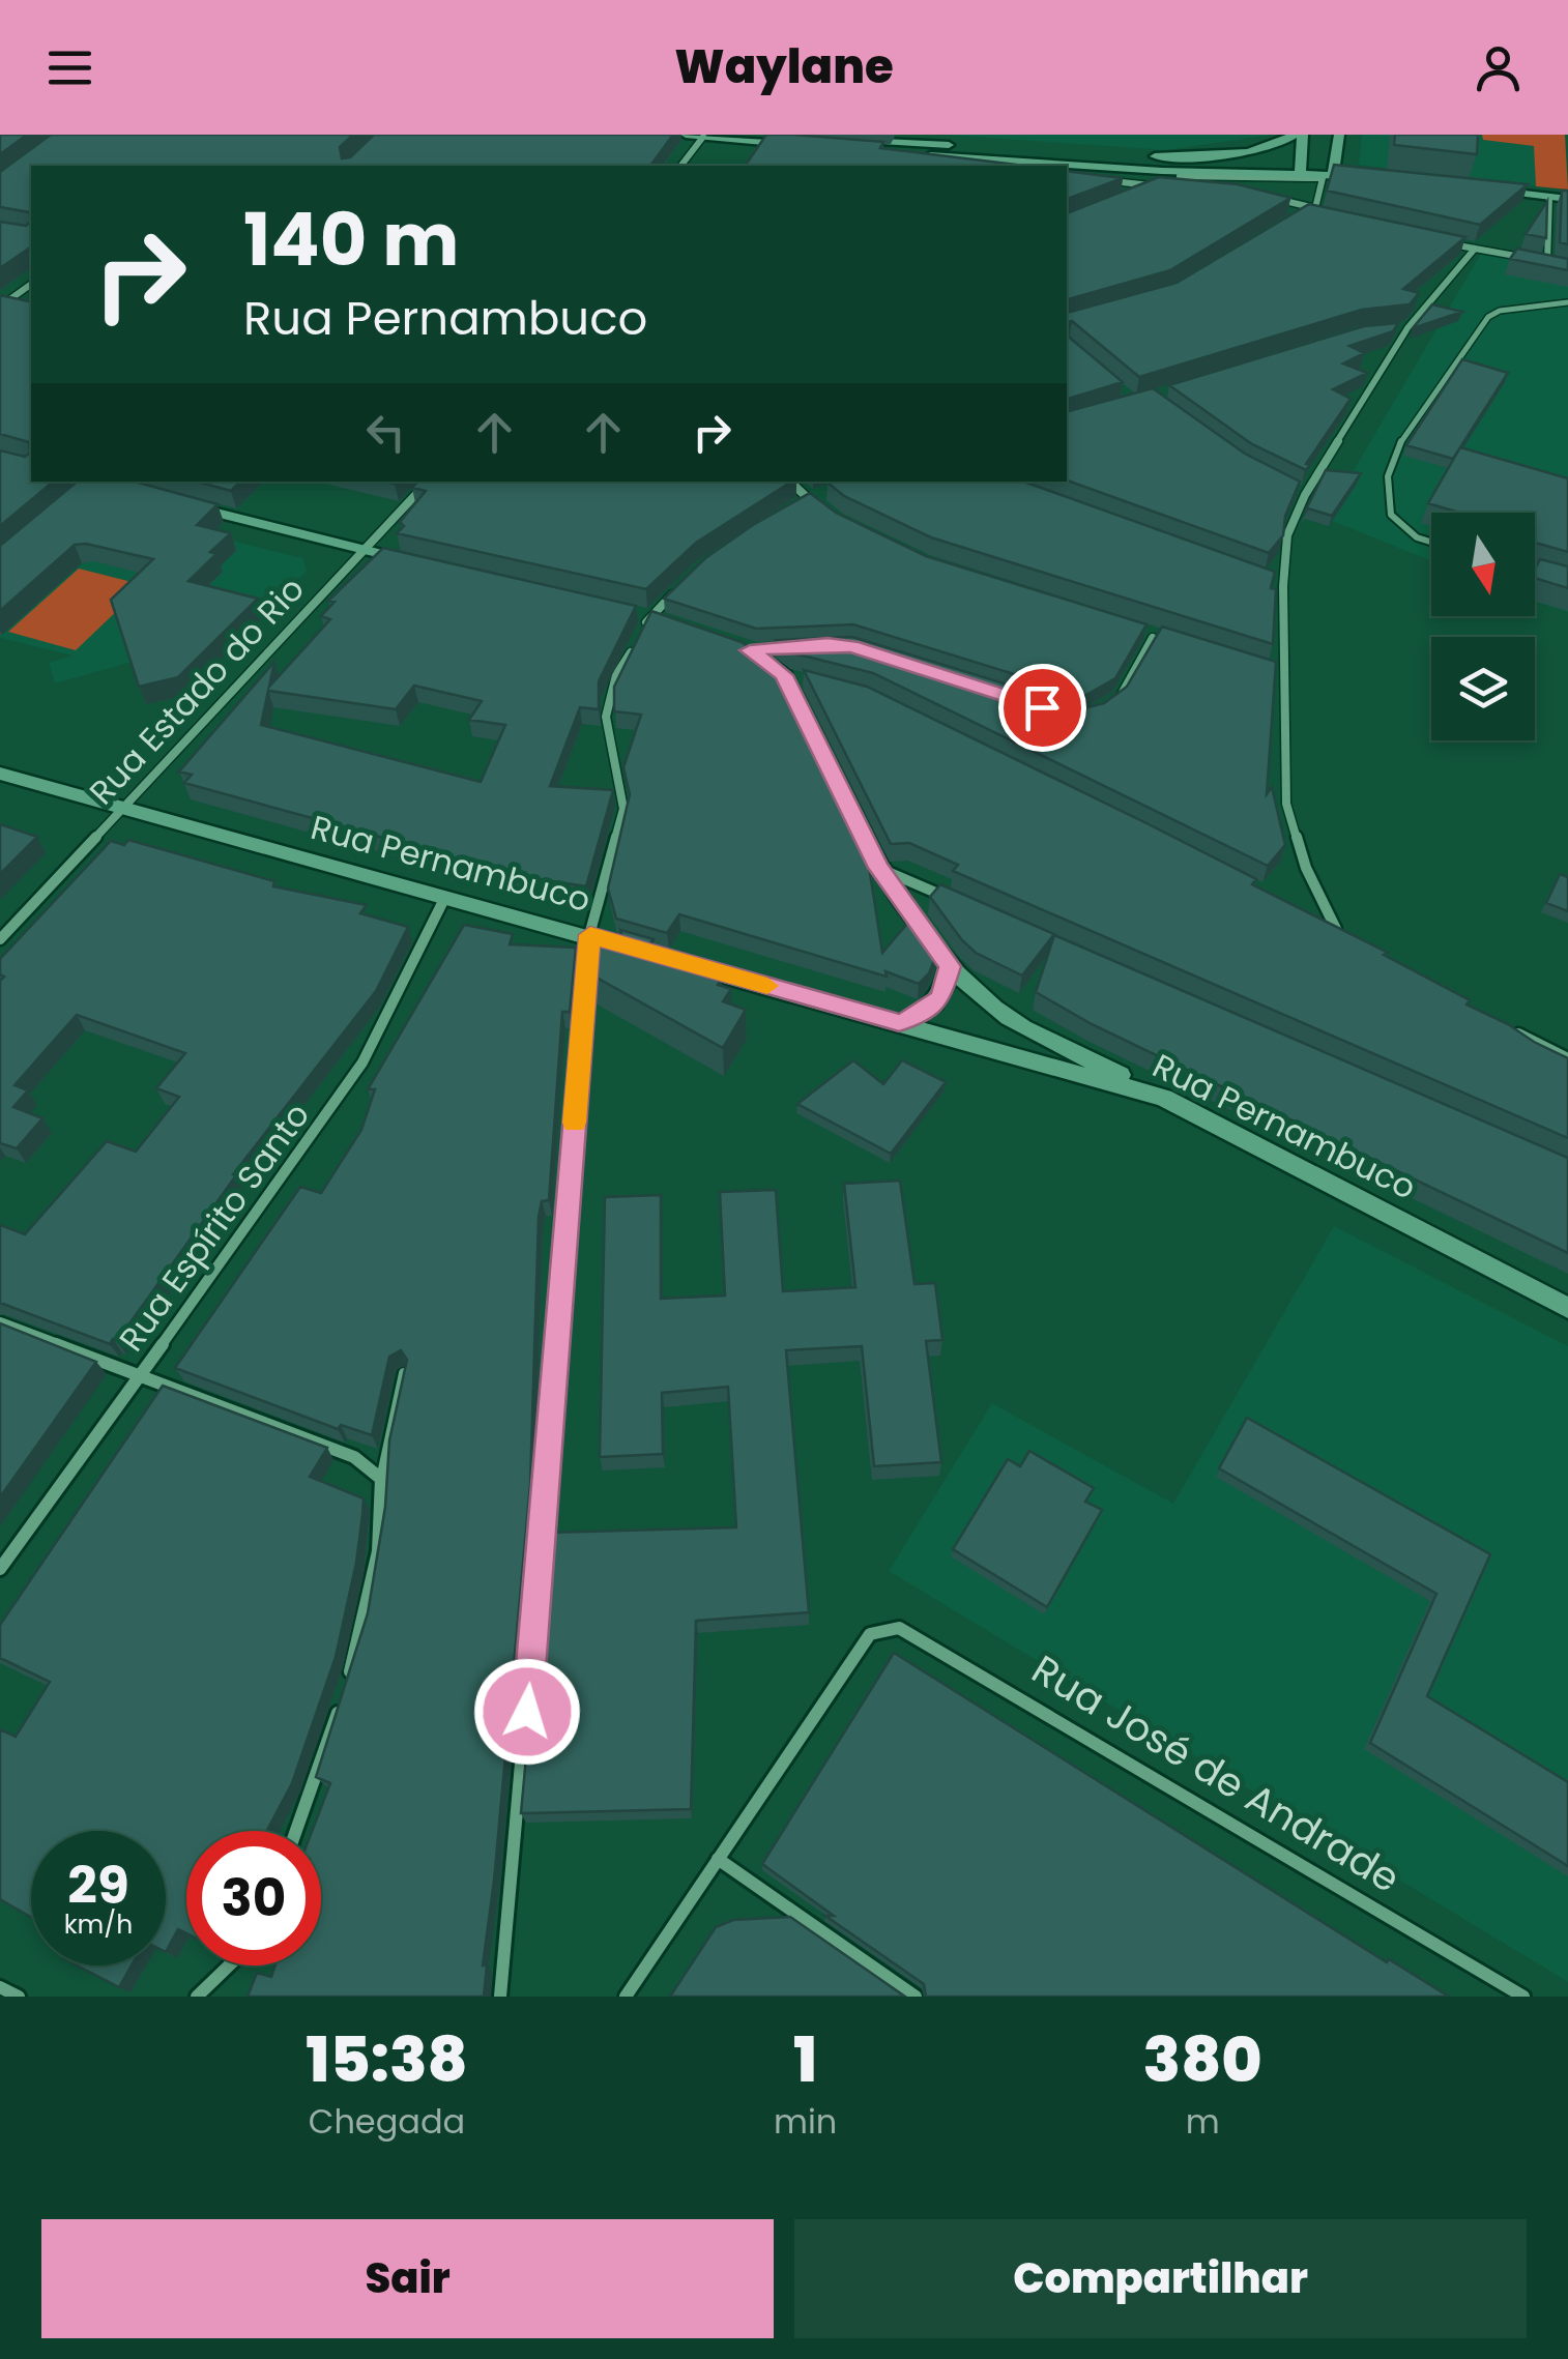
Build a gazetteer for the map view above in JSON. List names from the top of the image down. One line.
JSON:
{"streets":{"street":["Rua Estado do Rio","Rua Pernambuco","Rua Espírito Santo","Rua José de Andrade"]},"crossings":[["Rua Estado do Rio","Rua Pernambuco"],["Rua Pernambuco","Rua Espírito Santo"]],"north":"bottom","page":{"header":"Waylane","turn":["140 m","Rua Pernambuco"],"speed":"29 km/h","limit":"30","eta":["15:38","Chegada","1","min","380","m"],"buttons":["Sair","Compartilhar"]}}
